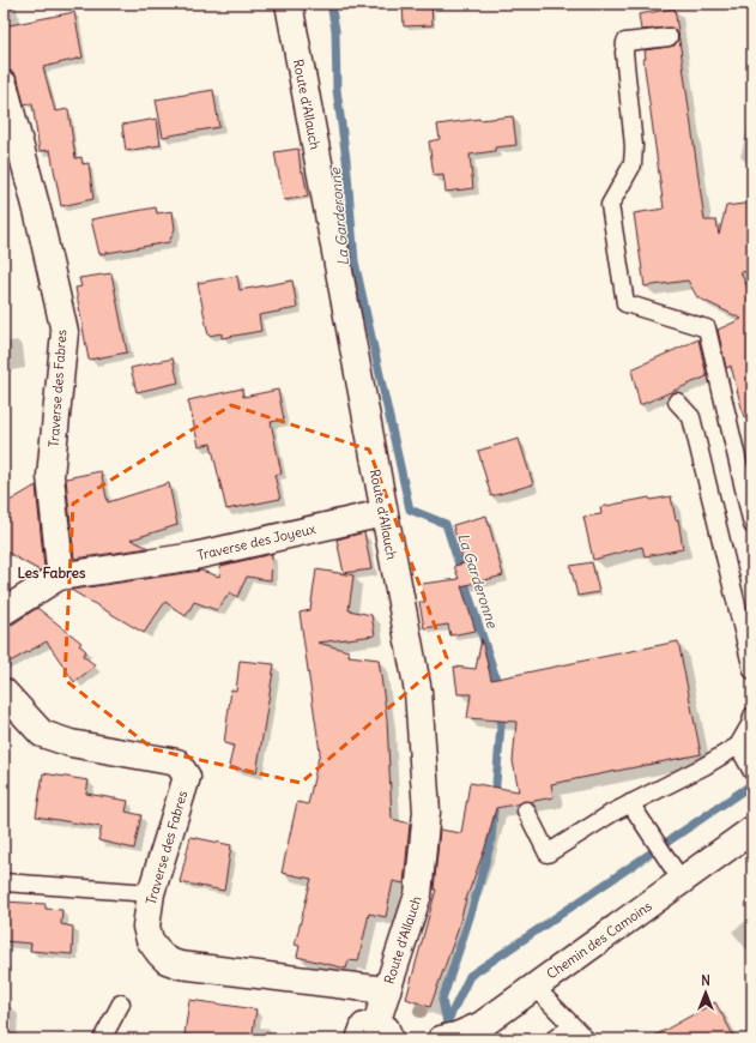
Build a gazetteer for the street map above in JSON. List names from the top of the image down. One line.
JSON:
{"streets":{"street":["Route d'Allauch","Traverse des Fabres","Traverse des Joyeux","Chemin des Camoins"]},"crossings":[["Route d'Allauch","Traverse des Fabres"],["Route d'Allauch","Traverse des Joyeux"],["Traverse des Fabres","Traverse des Joyeux"]],"districts":["Les Fabres"],"water":["La Garderonne"],"north":"top"}
